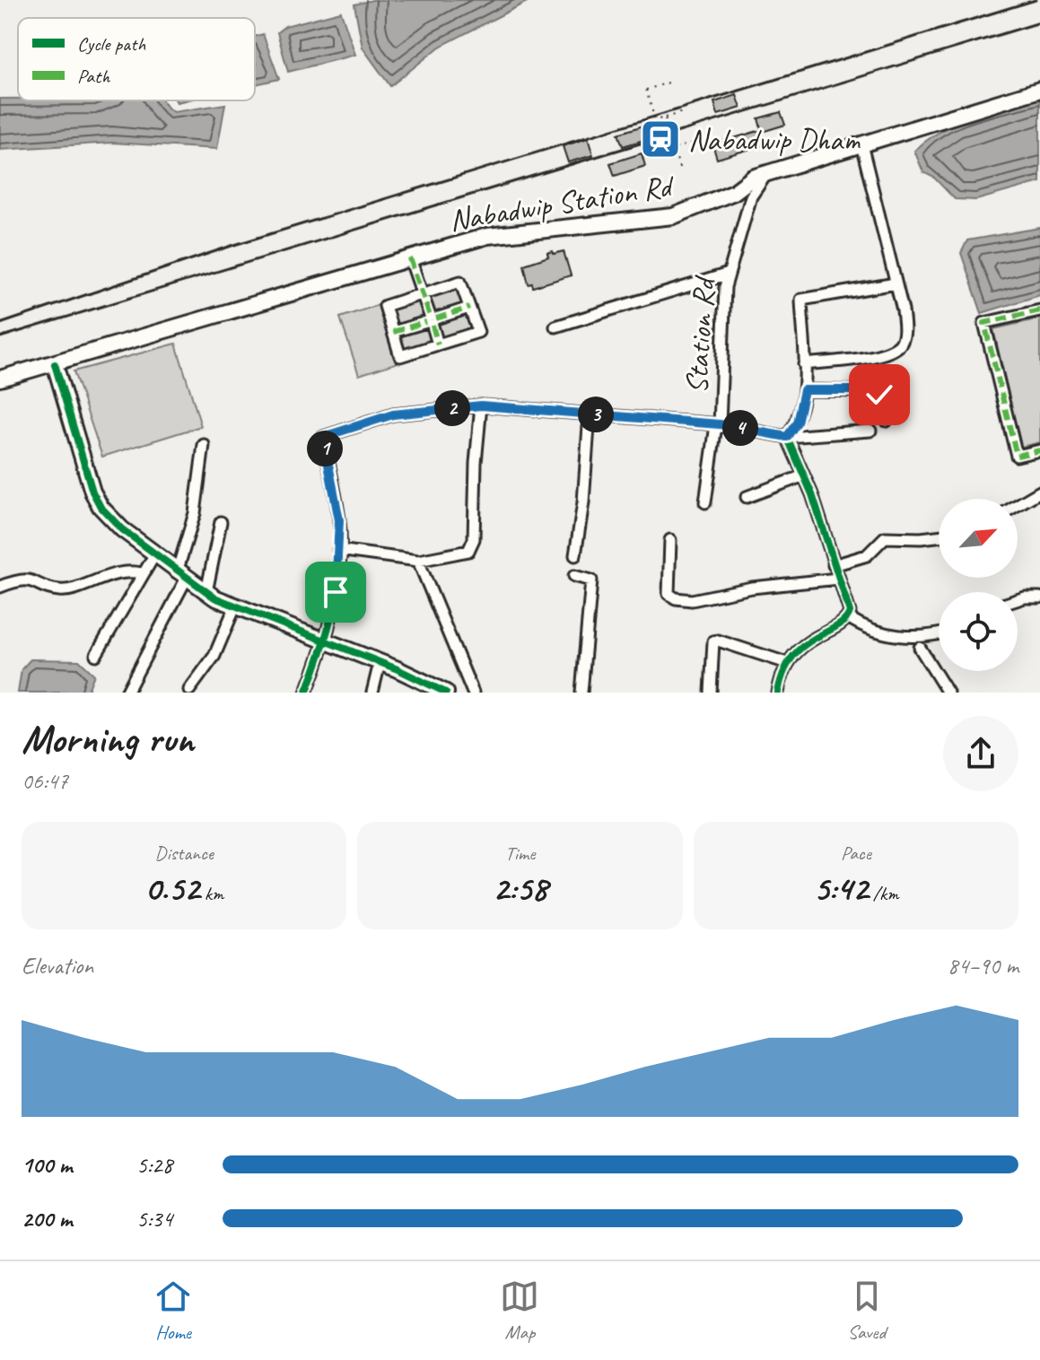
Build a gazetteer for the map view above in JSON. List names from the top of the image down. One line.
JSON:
{"streets":{"main road":["Nabadwip Station Rd"],"street":["Station Rd"]},"crossings":[["Nabadwip Station Rd","Station Rd"]],"places":{"station":["Nabadwip Dham"]},"legend":["Cycle path","Path"],"north":"top right","page":{"pins":["2","3","4","1"],"heading":["Morning run","06:47"],"stats":[["Distance","0.52 km"],["Time","2:58"],["Pace","5:42 /km"]],"chart":["Elevation","84–90 m"],"list":[{"name":"100 m","note":"5:28"},{"name":"200 m","note":"5:34"}],"tabs":["Home","Map","Saved"]}}
